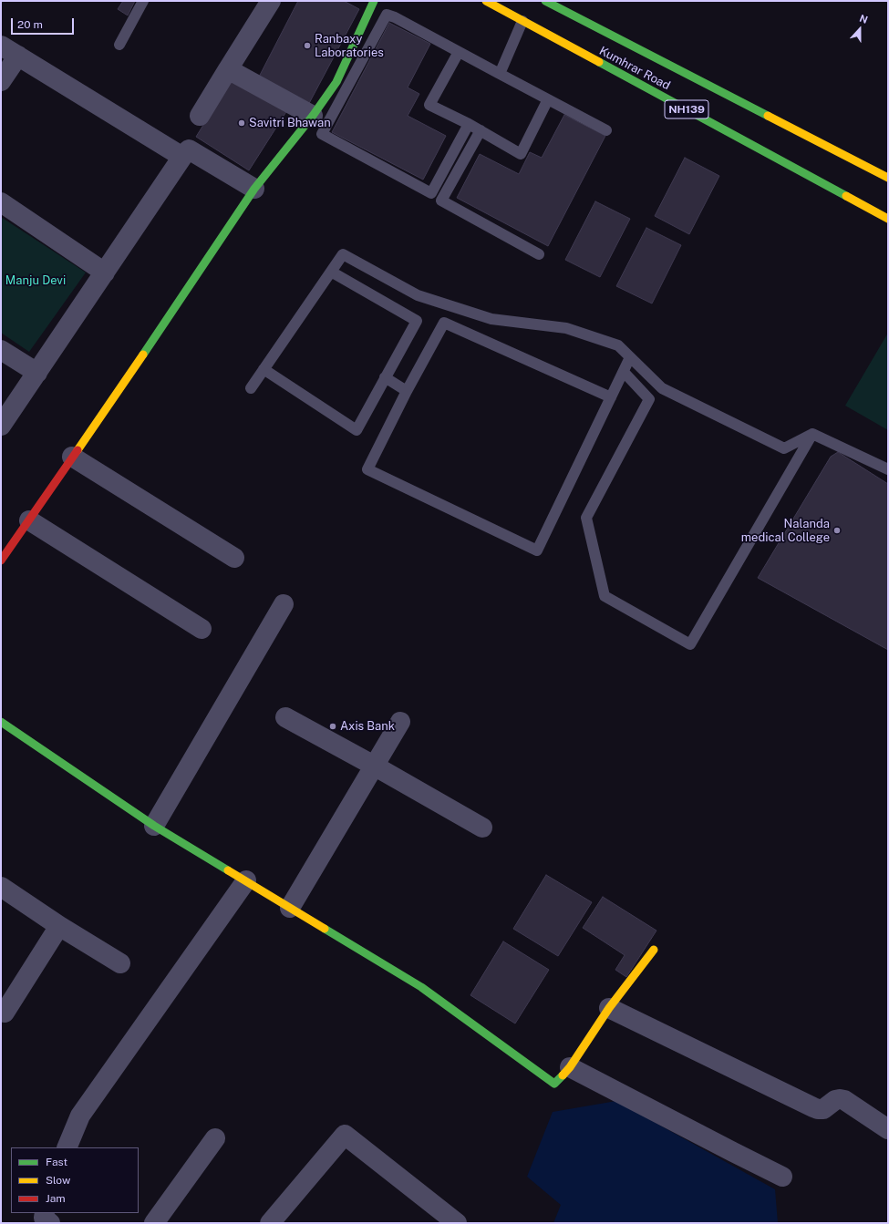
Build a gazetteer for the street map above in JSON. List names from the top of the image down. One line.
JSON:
{"streets":{"main road":["Kumhrar Road","NH139"]},"parks":["Manju Devi"],"places":["Ranbaxy Laboratories","Savitri Bhawan","Nalanda medical College","Axis Bank"],"legend":["Fast","Slow","Jam"],"scale_bar":"20 m","north":"top"}
